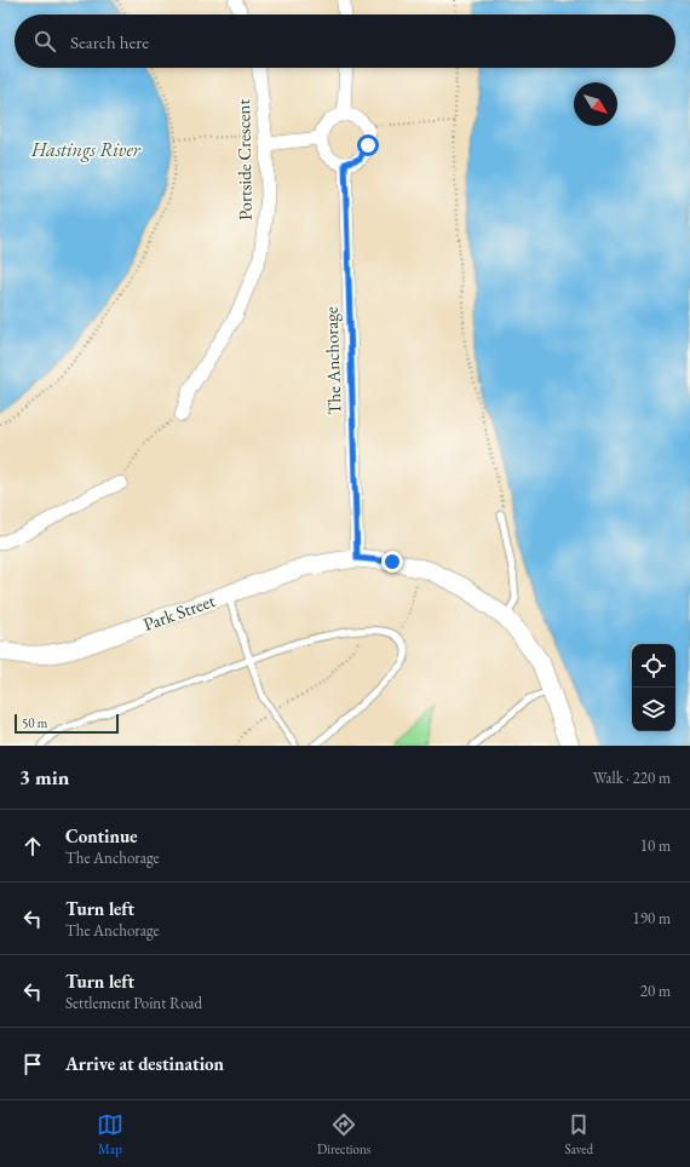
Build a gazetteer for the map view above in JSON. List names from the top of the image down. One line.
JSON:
{"streets":{"street":["Portside Crescent","The Anchorage","Park Street"]},"crossings":[["The Anchorage","Park Street"]],"water":["Hastings River"],"scale_bar":"50 m","north":"bottom right","page":{"search":"Search here","scale":"50 m","heading":["3 min","Walk · 220 m"],"list":[["Continue","The Anchorage","10 m"],["Turn left","The Anchorage","190 m"],["Turn left","Settlement Point Road","20 m"],"Arrive at destination"],"nav":["Map","Directions","Saved"]}}
